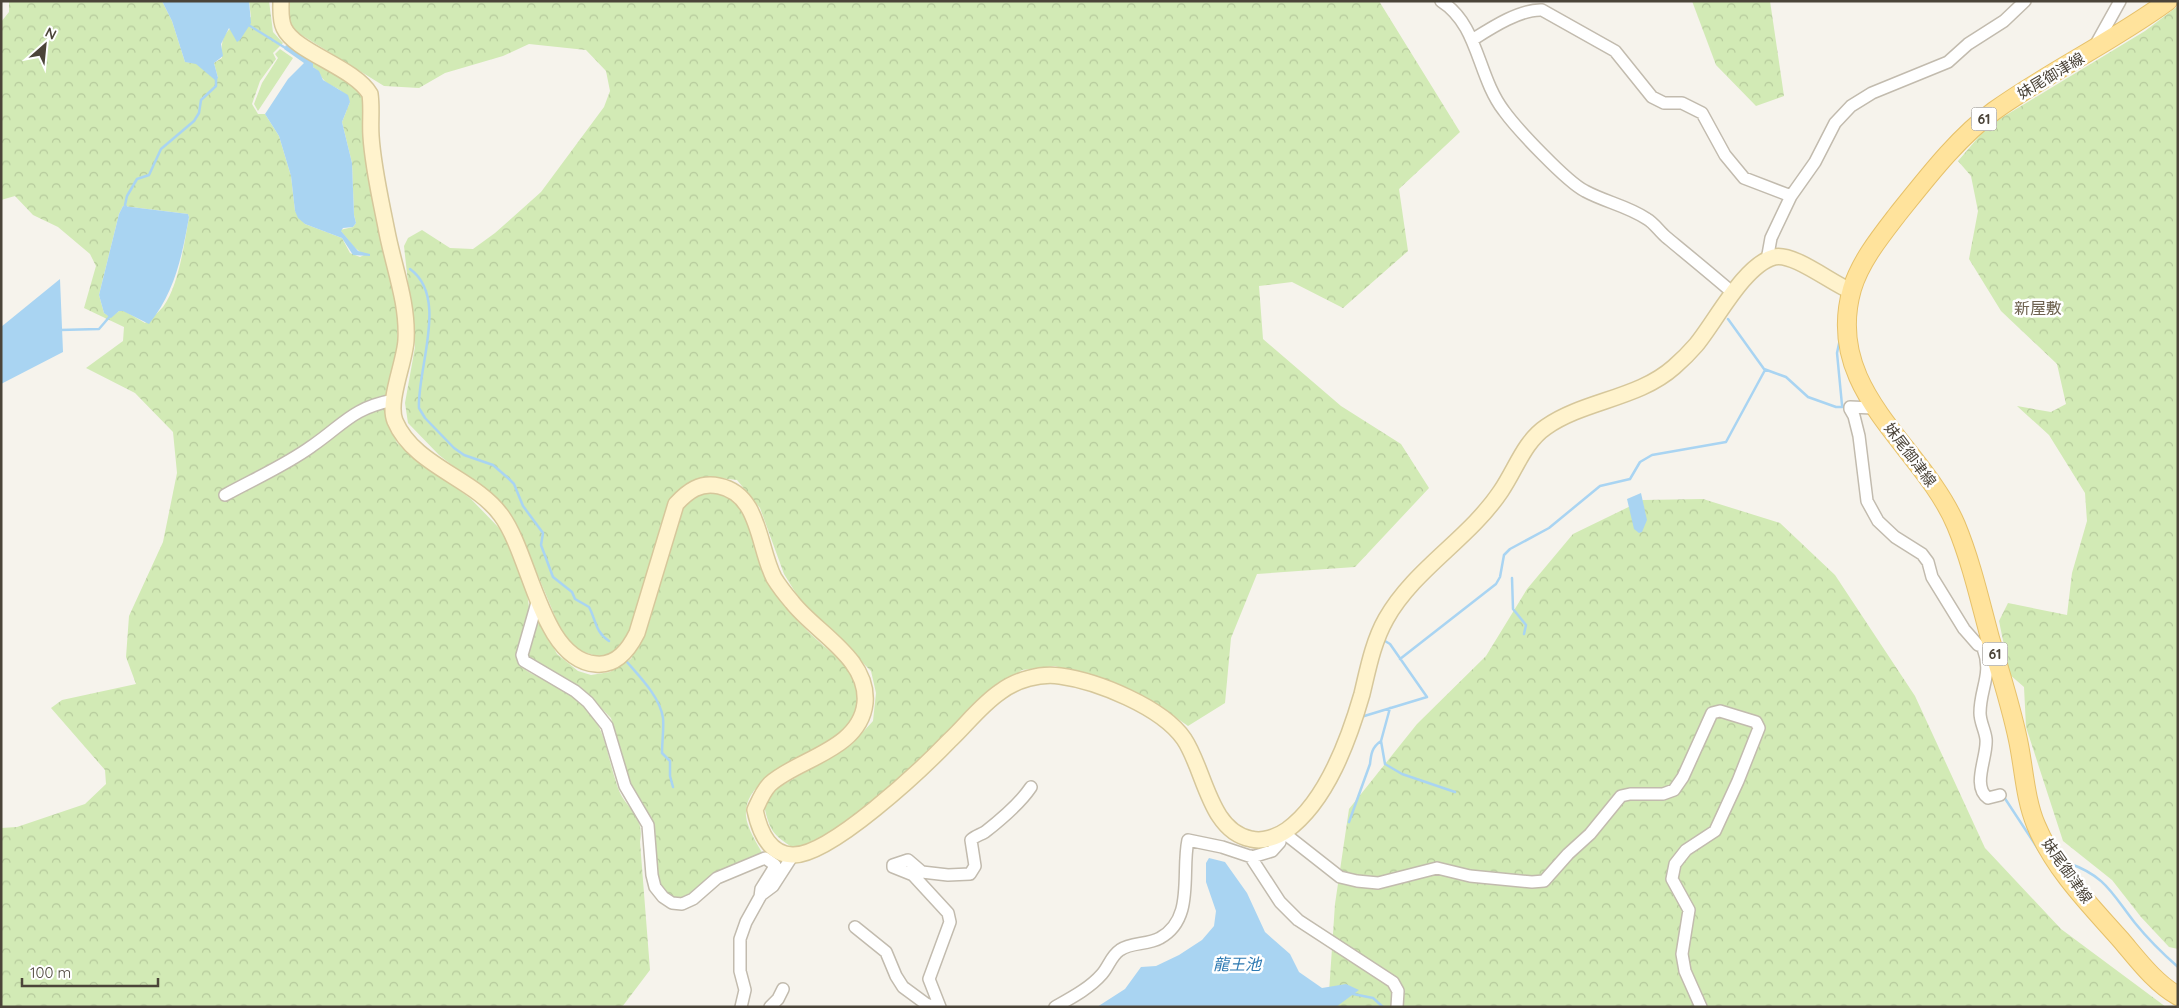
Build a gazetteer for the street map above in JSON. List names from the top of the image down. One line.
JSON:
{"streets":{"main road":["妹尾御津線","61"]},"districts":["新屋敷"],"water":["龍王池"],"scale_bar":"100 m","north":"top right"}
